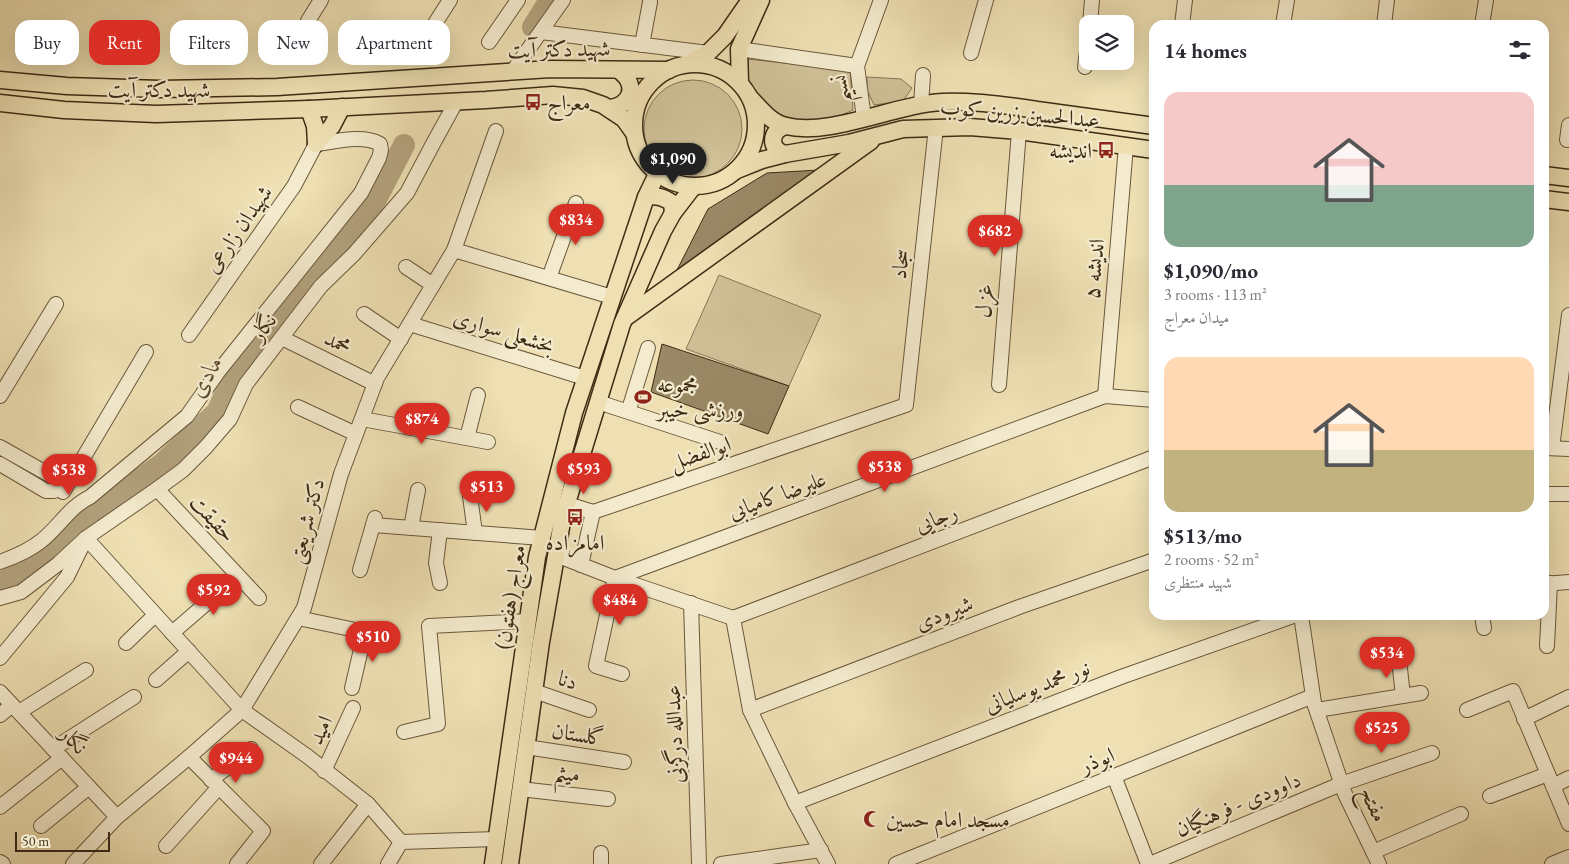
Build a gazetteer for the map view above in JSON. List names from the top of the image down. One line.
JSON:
{"streets":{"main road":["شهید دکتر آیت","عبدالحسین زرین کوب","معراج (هفتون)"],"street":["نسیم","شهیدان زارعی","سجاد","اندیشه ۵","غزل","نگار","بخشعلی سواری","محمد","ابوالفضل","علیرضا کامیابی","حقیقت","رجایی","دکتر شریعتی","شیرودی","دنا","نور محمد یوسلیانی","امید","گلستان","عبدالله درگزنی","ابوذر","میثم","داوودی - فرهنگیان","مفتح"]},"crossings":[["شهید دکتر آیت","عبدالحسین زرین کوب"],["شهید دکتر آیت","نگار"],["شهید دکتر آیت","معراج (هفتون)"],["نسیم","عبدالحسین زرین کوب"],["عبدالحسین زرین کوب","سجاد"],["عبدالحسین زرین کوب","اندیشه ۵"],["عبدالحسین زرین کوب","غزل"],["عبدالحسین زرین کوب","معراج (هفتون)"],["سجاد","ابوالفضل"],["اندیشه ۵","علیرضا کامیابی"],["نگار","محمد"],["نگار","حقیقت"],["نگار","دکتر شریعتی"],["بخشعلی سواری","دکتر شریعتی"],["بخشعلی سواری","معراج (هفتون)"],["محمد","دکتر شریعتی"],["معراج (هفتون)","دنا"],["معراج (هفتون)","گلستان"],["معراج (هفتون)","میثم"],["ابوذر","مفتح"],["داوودی - فرهنگیان","مفتح"]],"water":["مادی"],"places":{"bus stop":["معراج","اندیشه","امامزاده"],"sports":["مجموعه ورزشی خیبر"],"mosque":["مسجد امام حسین"]},"scale_bar":"50 m","page":{"chip":["Buy","Rent","Filters","New","Apartment"],"heading":"14 homes","list":[{"name":"$1,090/mo","note":"3 rooms · 113 m² · میدان معراج"},{"name":"$513/mo","note":"2 rooms · 52 m² · شهید منتظری"}],"price":["$1,090","$834","$682","$874","$538","$593","$538","$513","$592","$484","$510","$534","$525","$944"],"scale":"50 m"}}
